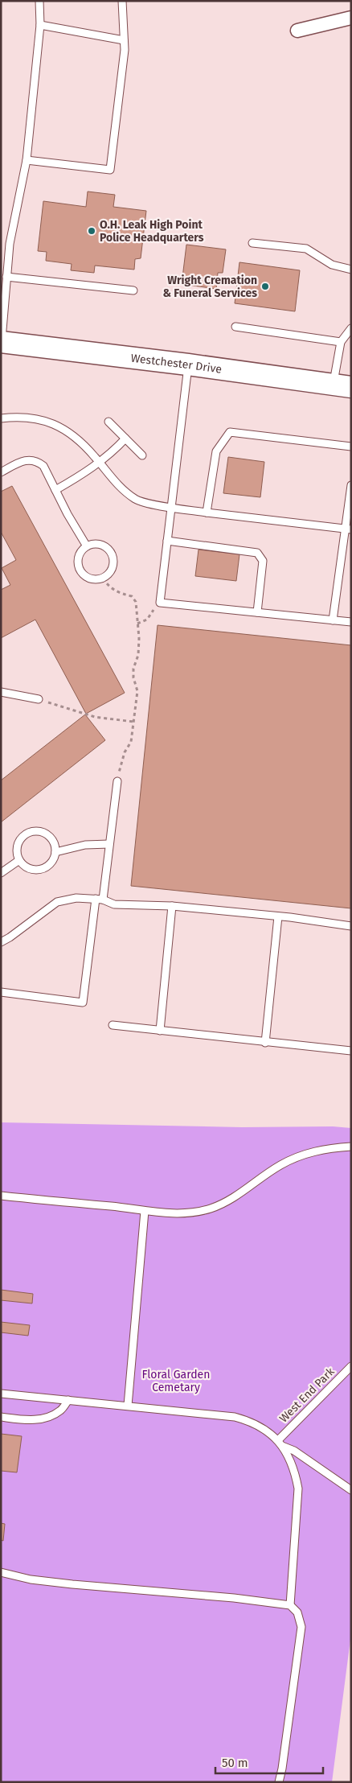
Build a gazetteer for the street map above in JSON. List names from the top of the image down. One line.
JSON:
{"streets":{"main road":["Westchester Drive"],"lane":["West End Park"]},"parks":["Floral Garden Cemetary"],"places":["O.H. Leak High Point Police Headquarters","Wright Cremation & Funeral Services"],"scale_bar":"50 m"}
